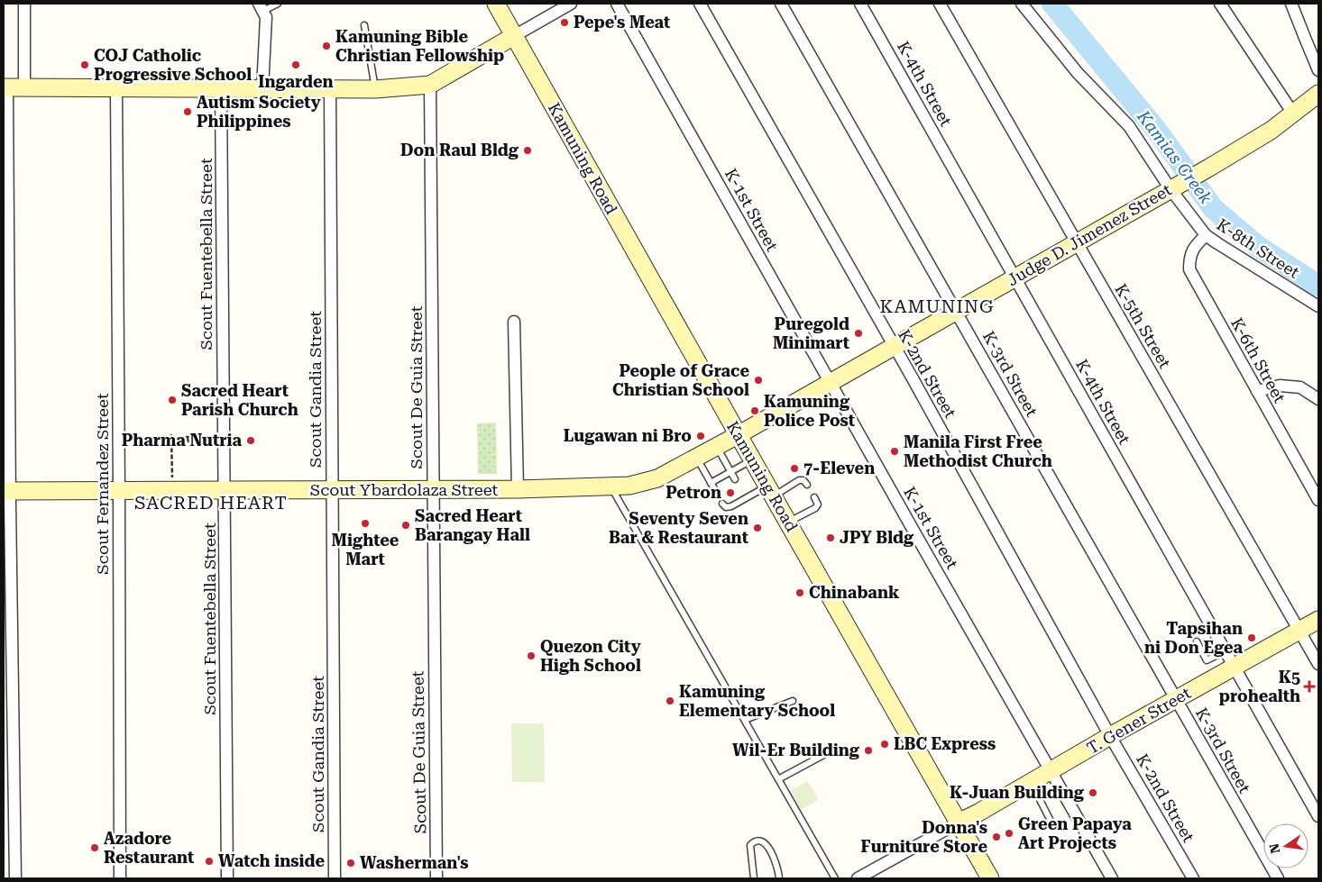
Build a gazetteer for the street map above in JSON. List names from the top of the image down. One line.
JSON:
{"streets":{"street":["K-4th Street","Kamuning Road","K-1st Street","Judge D. Jimenez Street","K-8th Street","Scout Fuentebella Street","K-5th Street","K-6th Street","K-2nd Street","K-3rd Street","Scout De Guia Street","Scout Gandia Street","Scout Fernandez Street","Scout Ybardolaza Street","T. Gener Street"]},"crossings":[["K-4th Street","Judge D. Jimenez Street"],["K-4th Street","T. Gener Street"],["Kamuning Road","Judge D. Jimenez Street"],["Kamuning Road","Scout Ybardolaza Street"],["Kamuning Road","T. Gener Street"],["K-1st Street","Judge D. Jimenez Street"],["K-1st Street","T. Gener Street"],["Judge D. Jimenez Street","K-8th Street"],["Judge D. Jimenez Street","K-5th Street"],["Judge D. Jimenez Street","K-2nd Street"],["Judge D. Jimenez Street","K-3rd Street"],["Judge D. Jimenez Street","Scout Ybardolaza Street"],["K-8th Street","K-6th Street"],["Scout Fuentebella Street","Scout Ybardolaza Street"],["K-5th Street","T. Gener Street"],["K-2nd Street","T. Gener Street"],["K-3rd Street","T. Gener Street"],["Scout De Guia Street","Scout Ybardolaza Street"],["Scout Gandia Street","Scout Ybardolaza Street"],["Scout Fernandez Street","Scout Ybardolaza Street"]],"districts":["KAMUNING","SACRED HEART"],"water":["Kamias Creek"],"places":{"other":["Pepe's Meat","Kamuning Bible Christian Fellowship","COJ Catholic Progressive School","Ingarden","Autism Society Philippines","Don Raul Bldg","Puregold Minimart","People of Grace Christian School","Sacred Heart Parish Church","Kamuning Police Post","Lugawan ni Bro","Pharma Nutria","Manila First Free Methodist Church","7-Eleven","Petron","Mightee Mart","Sacred Heart Barangay Hall","Seventy Seven Bar & Restaurant","JPY Bldg","Chinabank","Tapsihan ni Don Egea","Quezon City High School","Kamuning Elementary School","LBC Express","Wil-Er Building","K-Juan Building","Green Papaya Art Projects","Donna's Furniture Store","Azadore Restaurant","Watch inside","Washerman's"],"health":["K5 prohealth"]},"north":"left"}
